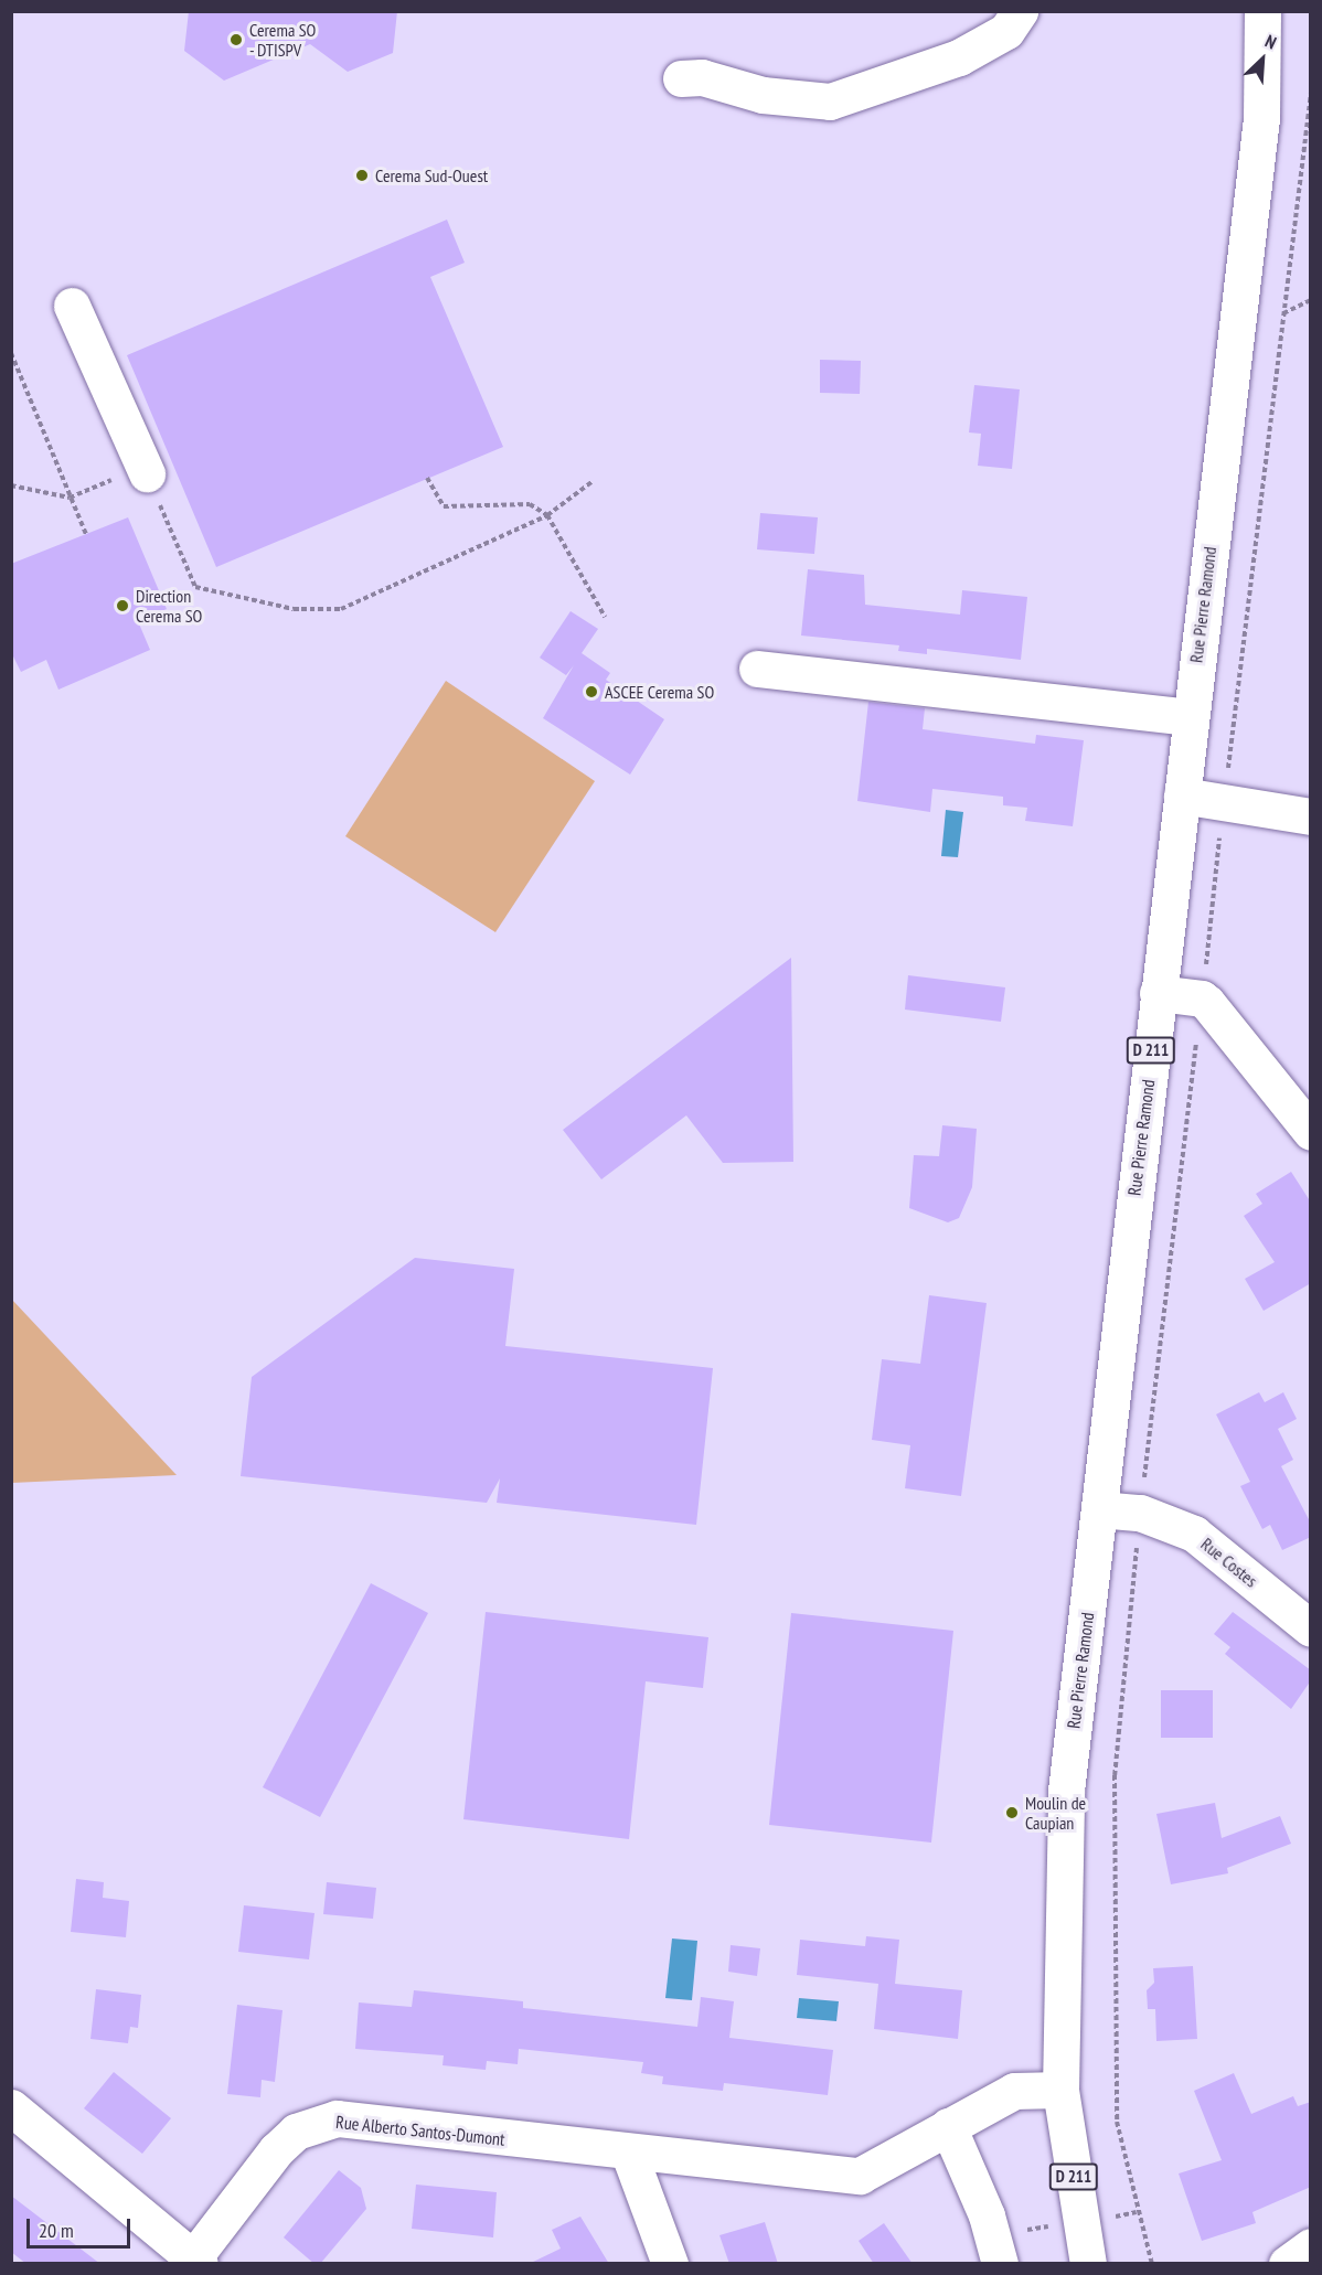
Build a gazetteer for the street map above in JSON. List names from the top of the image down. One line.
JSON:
{"streets":{"main road":["Rue Pierre Ramond","D 211","Rue Costes","Rue Alberto Santos-Dumont"]},"crossings":[["Rue Pierre Ramond","Rue Costes"],["Rue Pierre Ramond","Rue Alberto Santos-Dumont"]],"places":["Cerema SO - DTISPV","Cerema Sud-Ouest","Direction Cerema SO","ASCEE Cerema SO","Moulin de Caupian"],"scale_bar":"20 m","north":"top right"}
